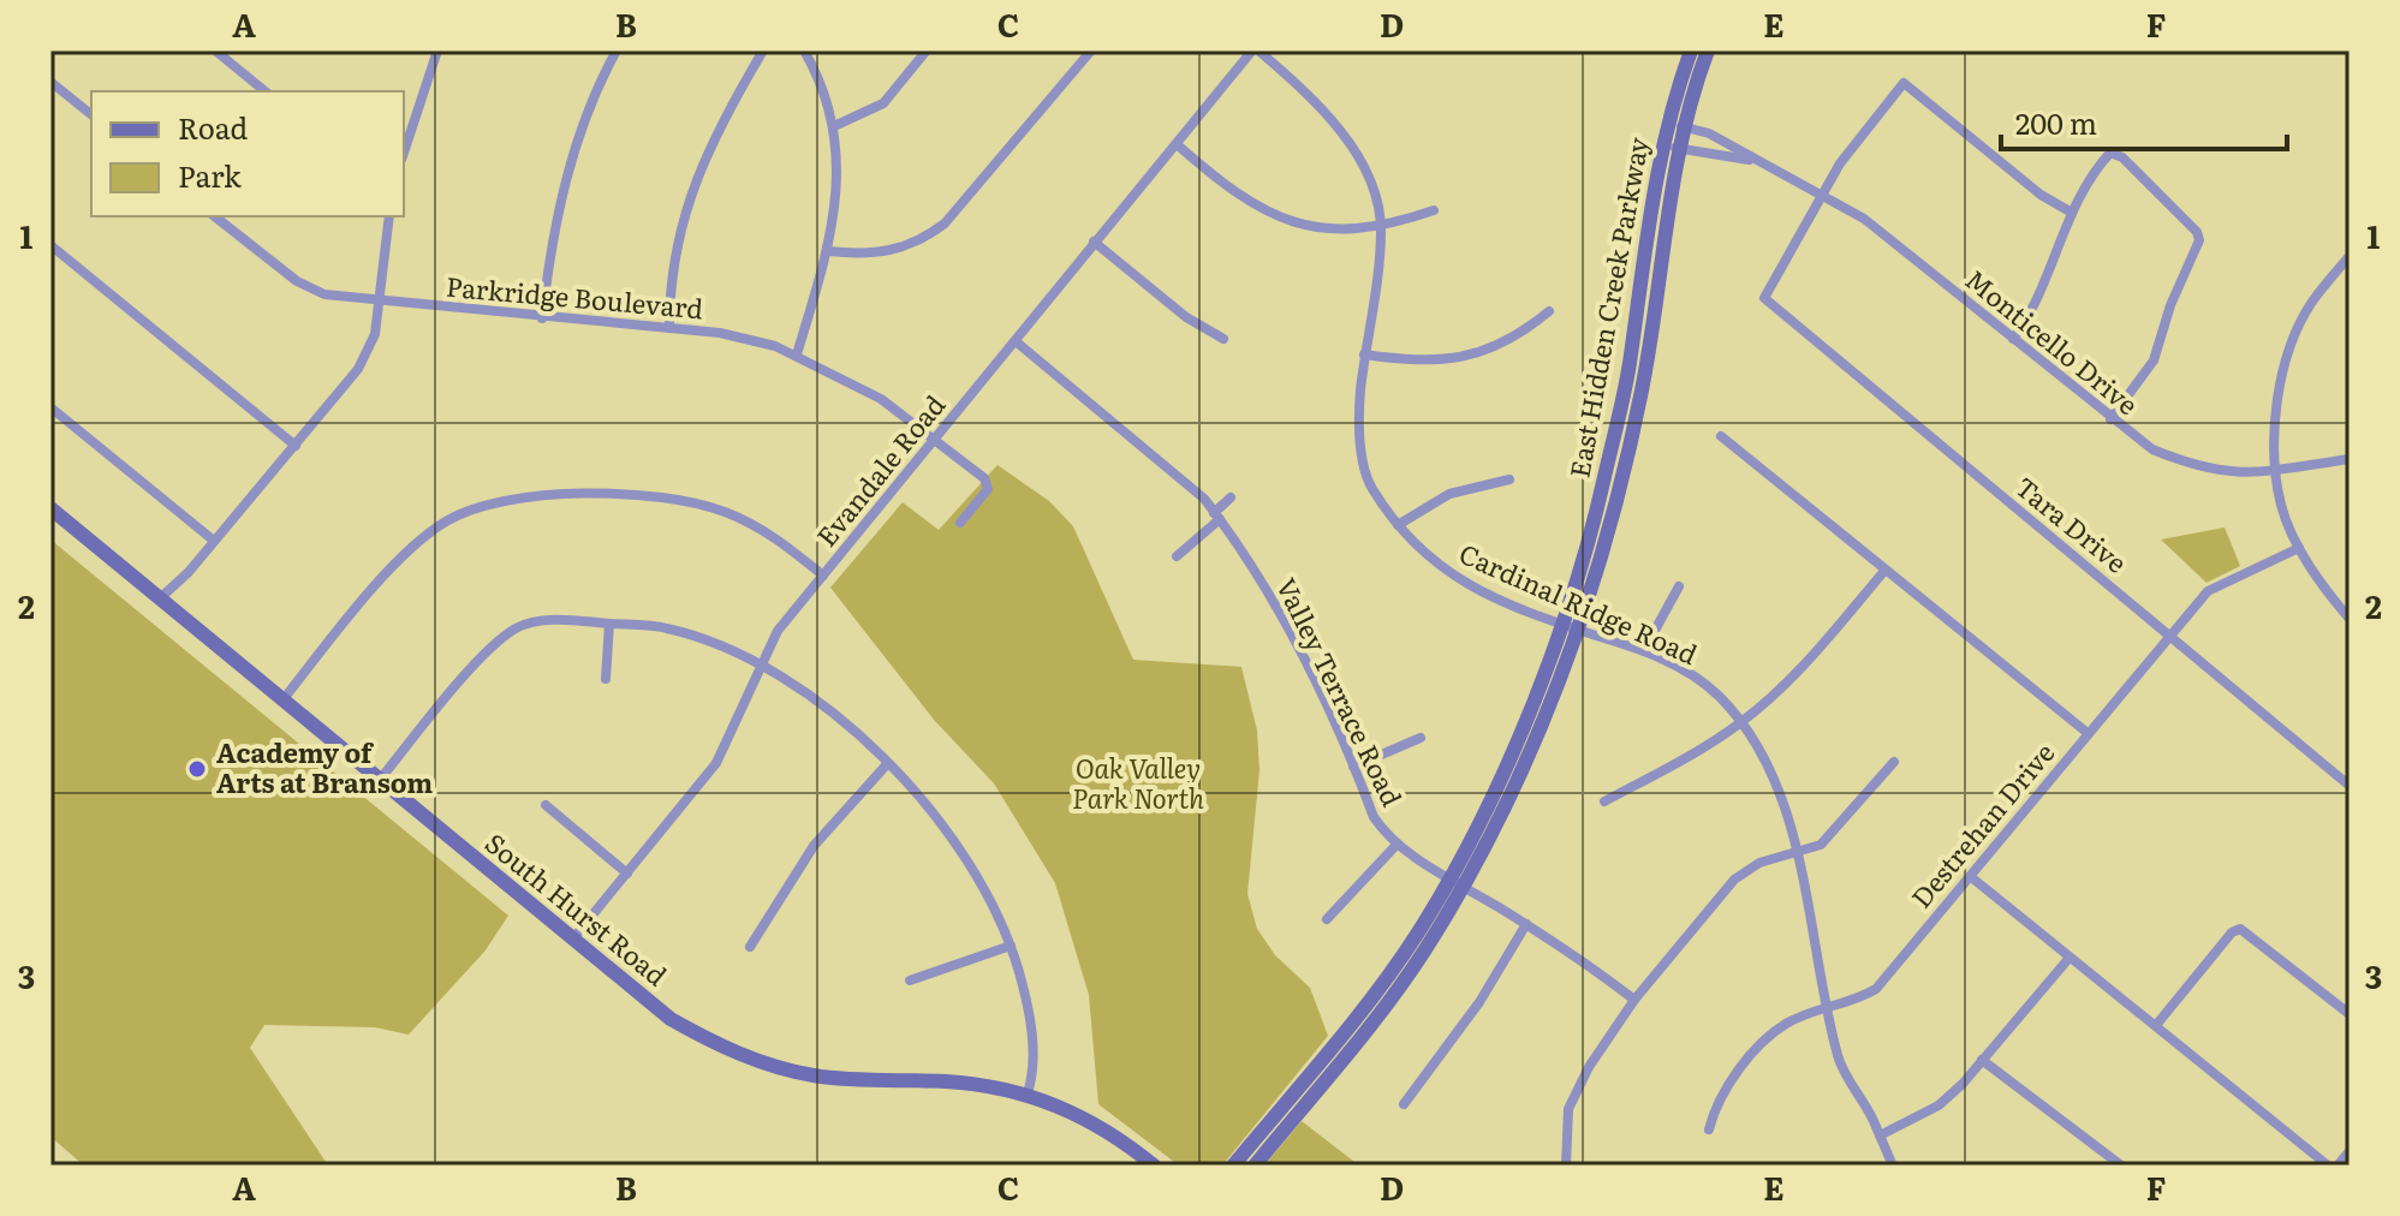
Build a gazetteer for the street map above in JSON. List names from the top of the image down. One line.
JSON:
{"streets":{"main road":["East Hidden Creek Parkway","South Hurst Road"],"street":["Parkridge Boulevard","Monticello Drive","Evandale Road","Tara Drive","Cardinal Ridge Road","Valley Terrace Road","Destrehan Drive"]},"crossings":[["Parkridge Boulevard","Evandale Road"],["East Hidden Creek Parkway","Monticello Drive"],["East Hidden Creek Parkway","Cardinal Ridge Road"],["East Hidden Creek Parkway","Valley Terrace Road"],["Monticello Drive","Tara Drive"],["Evandale Road","Cardinal Ridge Road"],["Evandale Road","Valley Terrace Road"],["Evandale Road","South Hurst Road"],["Tara Drive","Destrehan Drive"],["Cardinal Ridge Road","Destrehan Drive"]],"parks":["Oak Valley Park North"],"places":["Academy of Arts at Bransom"],"legend":["Road","Park"],"scale_bar":"200 m","grid":{"columns":["A","B","C","D","E","F"],"rows":["1","2","3"]}}
